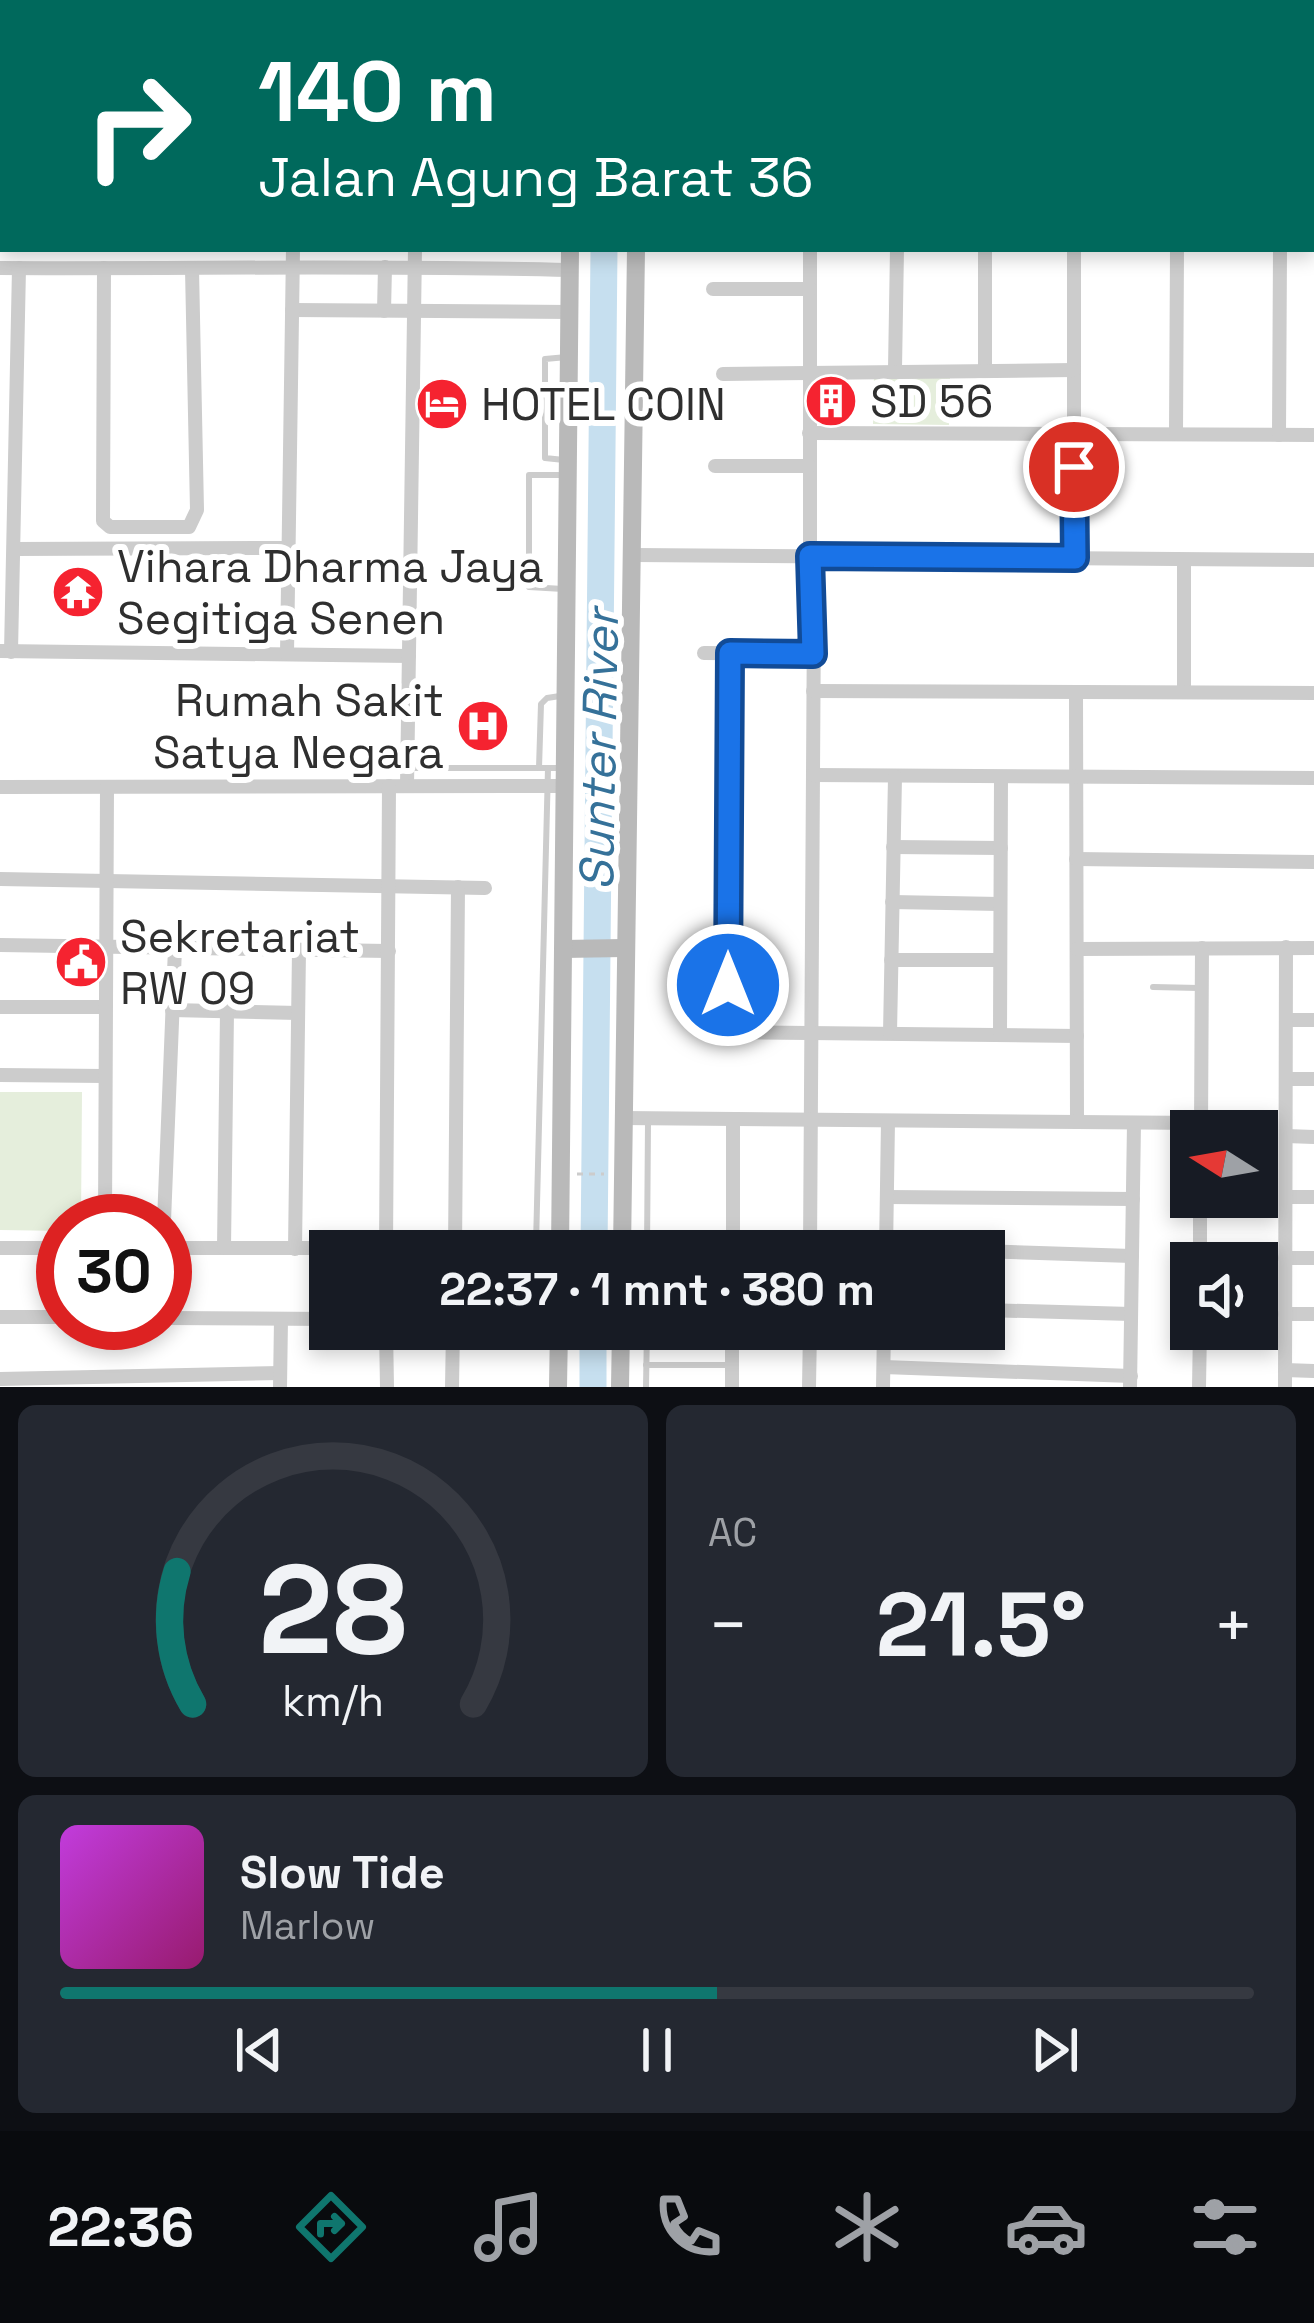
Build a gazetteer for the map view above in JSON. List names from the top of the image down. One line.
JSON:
{"water":["Sunter River"],"places":{"building":["SD 56"],"hotel":["HOTEL COIN"],"temple":["Vihara Dharma Jaya Segitiga Senen"],"hospital":["Rumah Sakit Satya Negara"],"public building":["Sekretariat RW 09"]},"north":"left","page":{"turn":["140 m","Jalan Agung Barat 36"],"limit":"30","trip":"22:37 · 1 mnt · 380 m","tile":"AC","heat":["−","21.5°","+"],"song":["Slow Tide","Marlow"],"tabs":"22:36","gauge":["28","km/h"]}}
